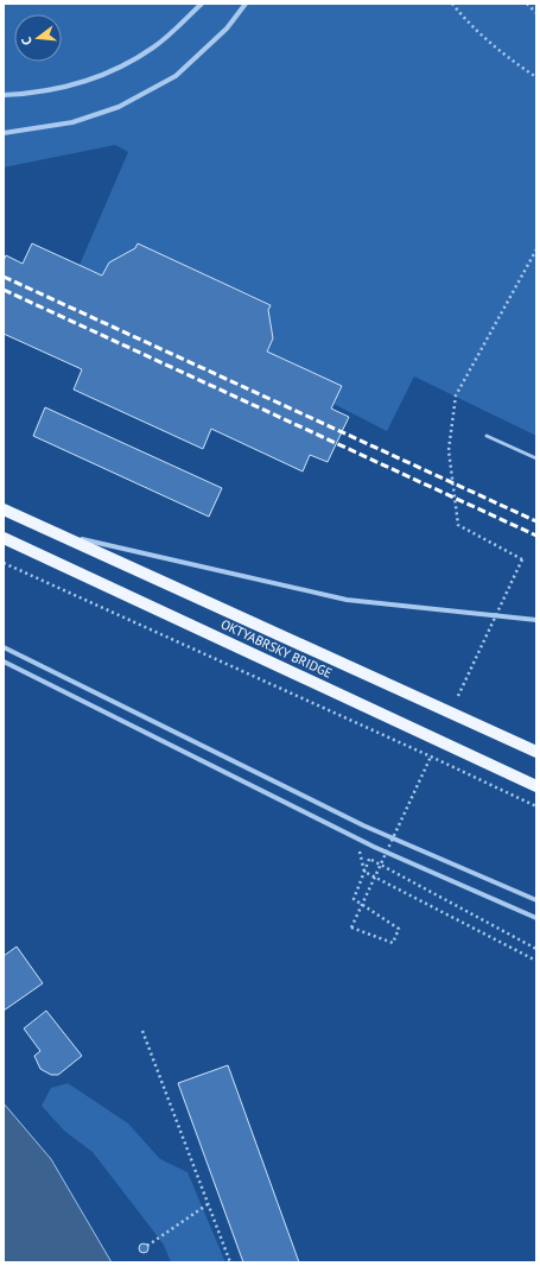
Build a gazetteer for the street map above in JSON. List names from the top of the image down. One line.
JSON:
{"streets":{"main road":["OKTYABRSKY BRIDGE"]},"north":"left"}
